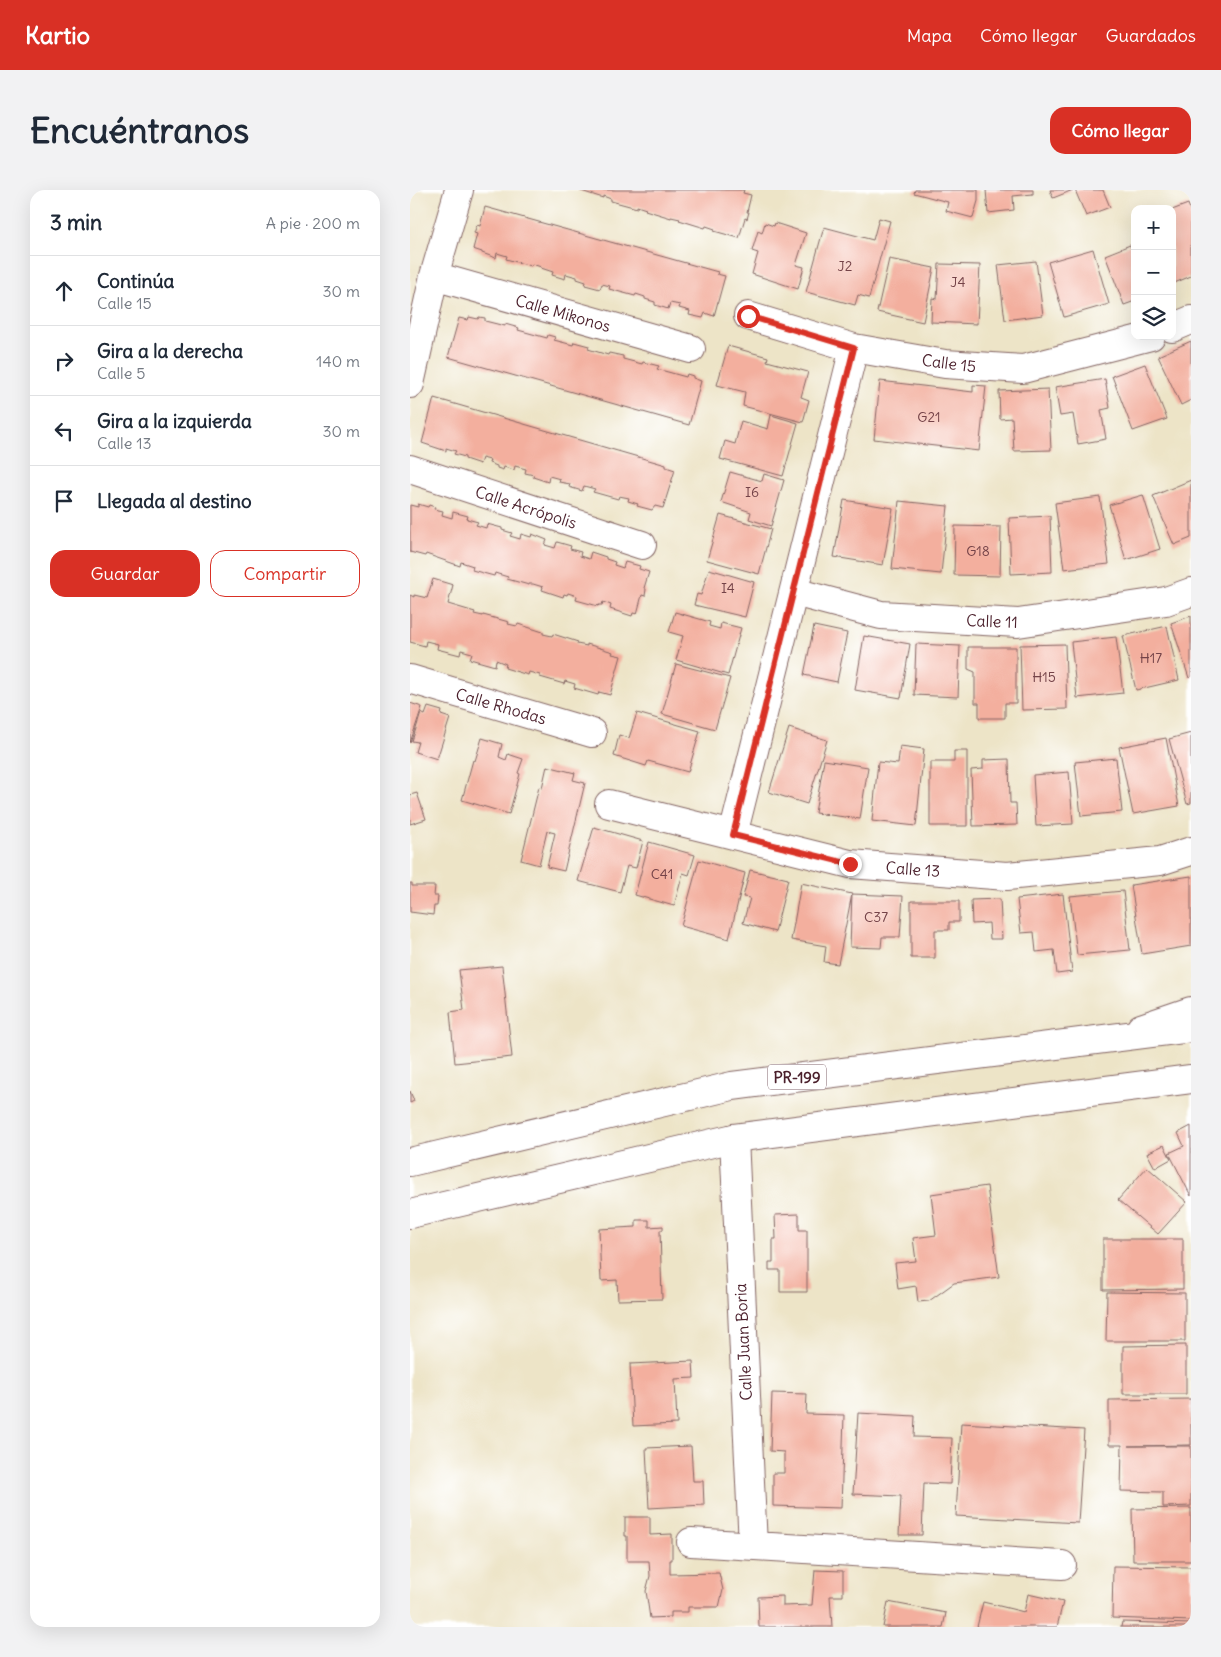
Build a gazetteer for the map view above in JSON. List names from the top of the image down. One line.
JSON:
{"streets":{"street":["Calle Mikonos","Calle 15","Calle Acrópolis","Calle 11","Calle Rhodas","Calle 13","PR-199","Calle Juan Boria"]},"house_numbers":["J2","J4","G21","I6","G18","I4","H17","H15","C41","C37"],"page":{"header":"Kartio","nav":["Mapa","Cómo llegar","Guardados"],"buttons":["Cómo llegar",["Guardar","Compartir"]],"title":"Encuéntranos","heading":["3 min","A pie · 200 m"],"map_buttons":["+","−"],"list":[["Continúa","Calle 15","30 m"],["Gira a la derecha","Calle 5","140 m"],["Gira a la izquierda","Calle 13","30 m"],"Llegada al destino"]}}
